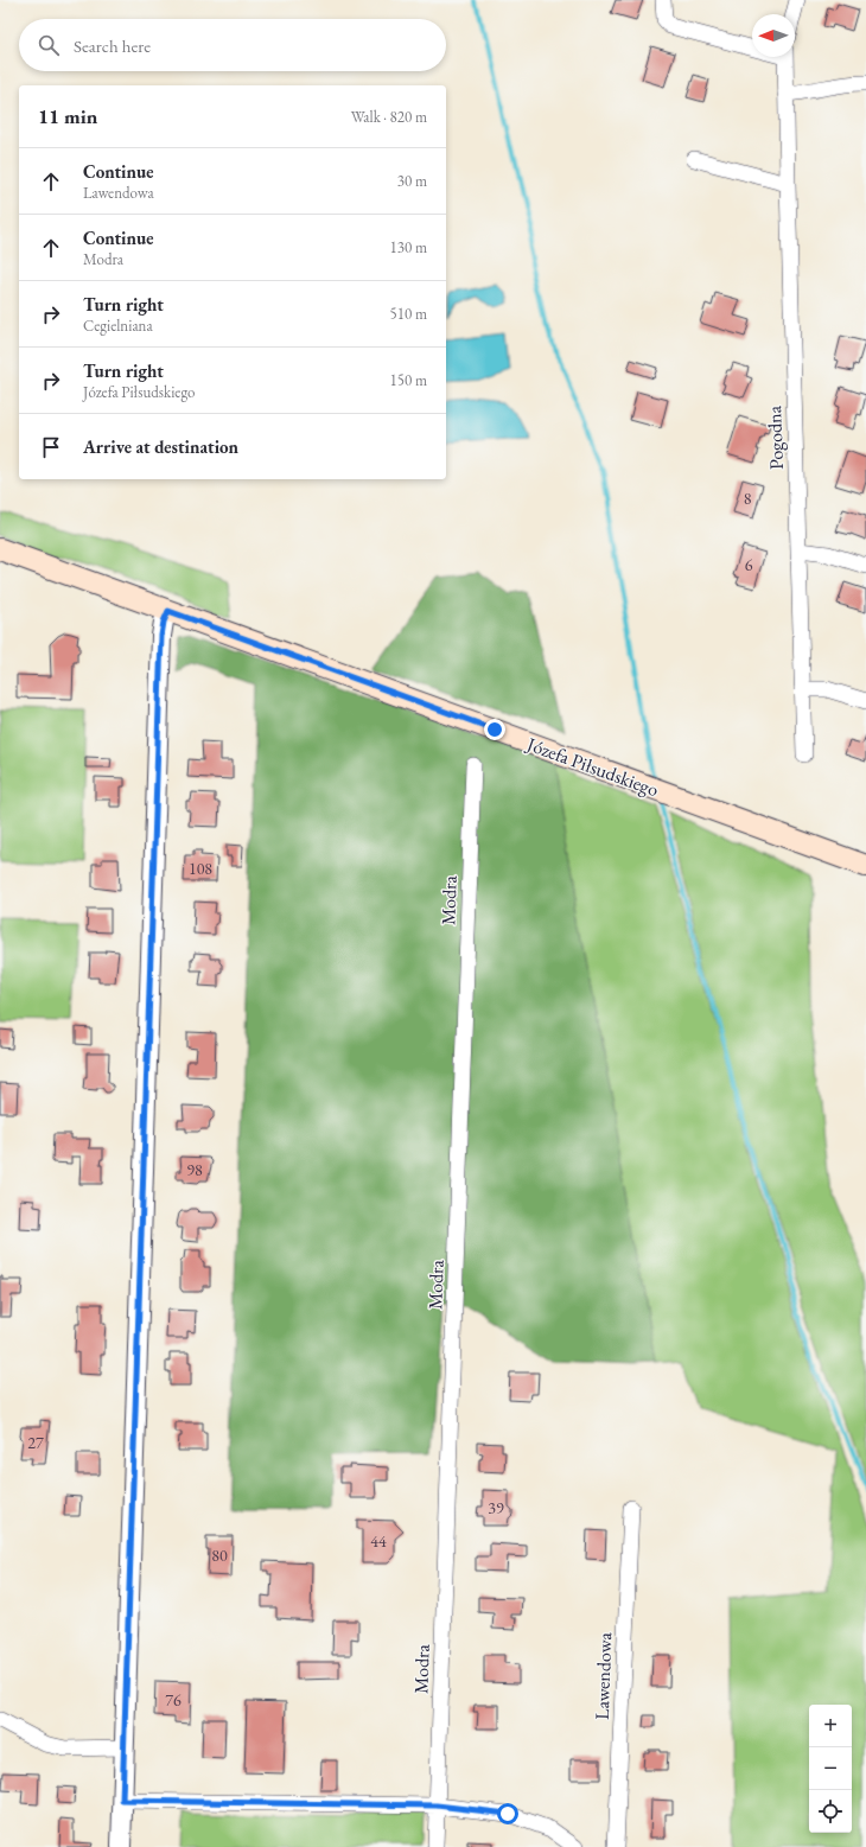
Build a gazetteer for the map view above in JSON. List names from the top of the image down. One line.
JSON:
{"streets":{"main road":["Józefa Piłsudskiego"],"street":["Pogodna","Modra","Lawendowa"]},"house_numbers":["8","6","108","98","27","39","44","80","76"],"north":"left","page":{"search":"Search here","heading":["11 min","Walk · 820 m"],"list":[["Continue","Lawendowa","30 m"],["Continue","Modra","130 m"],["Turn right","Cegielniana","510 m"],["Turn right","Józefa Piłsudskiego","150 m"],"Arrive at destination"],"map_buttons":["+","−"]}}
